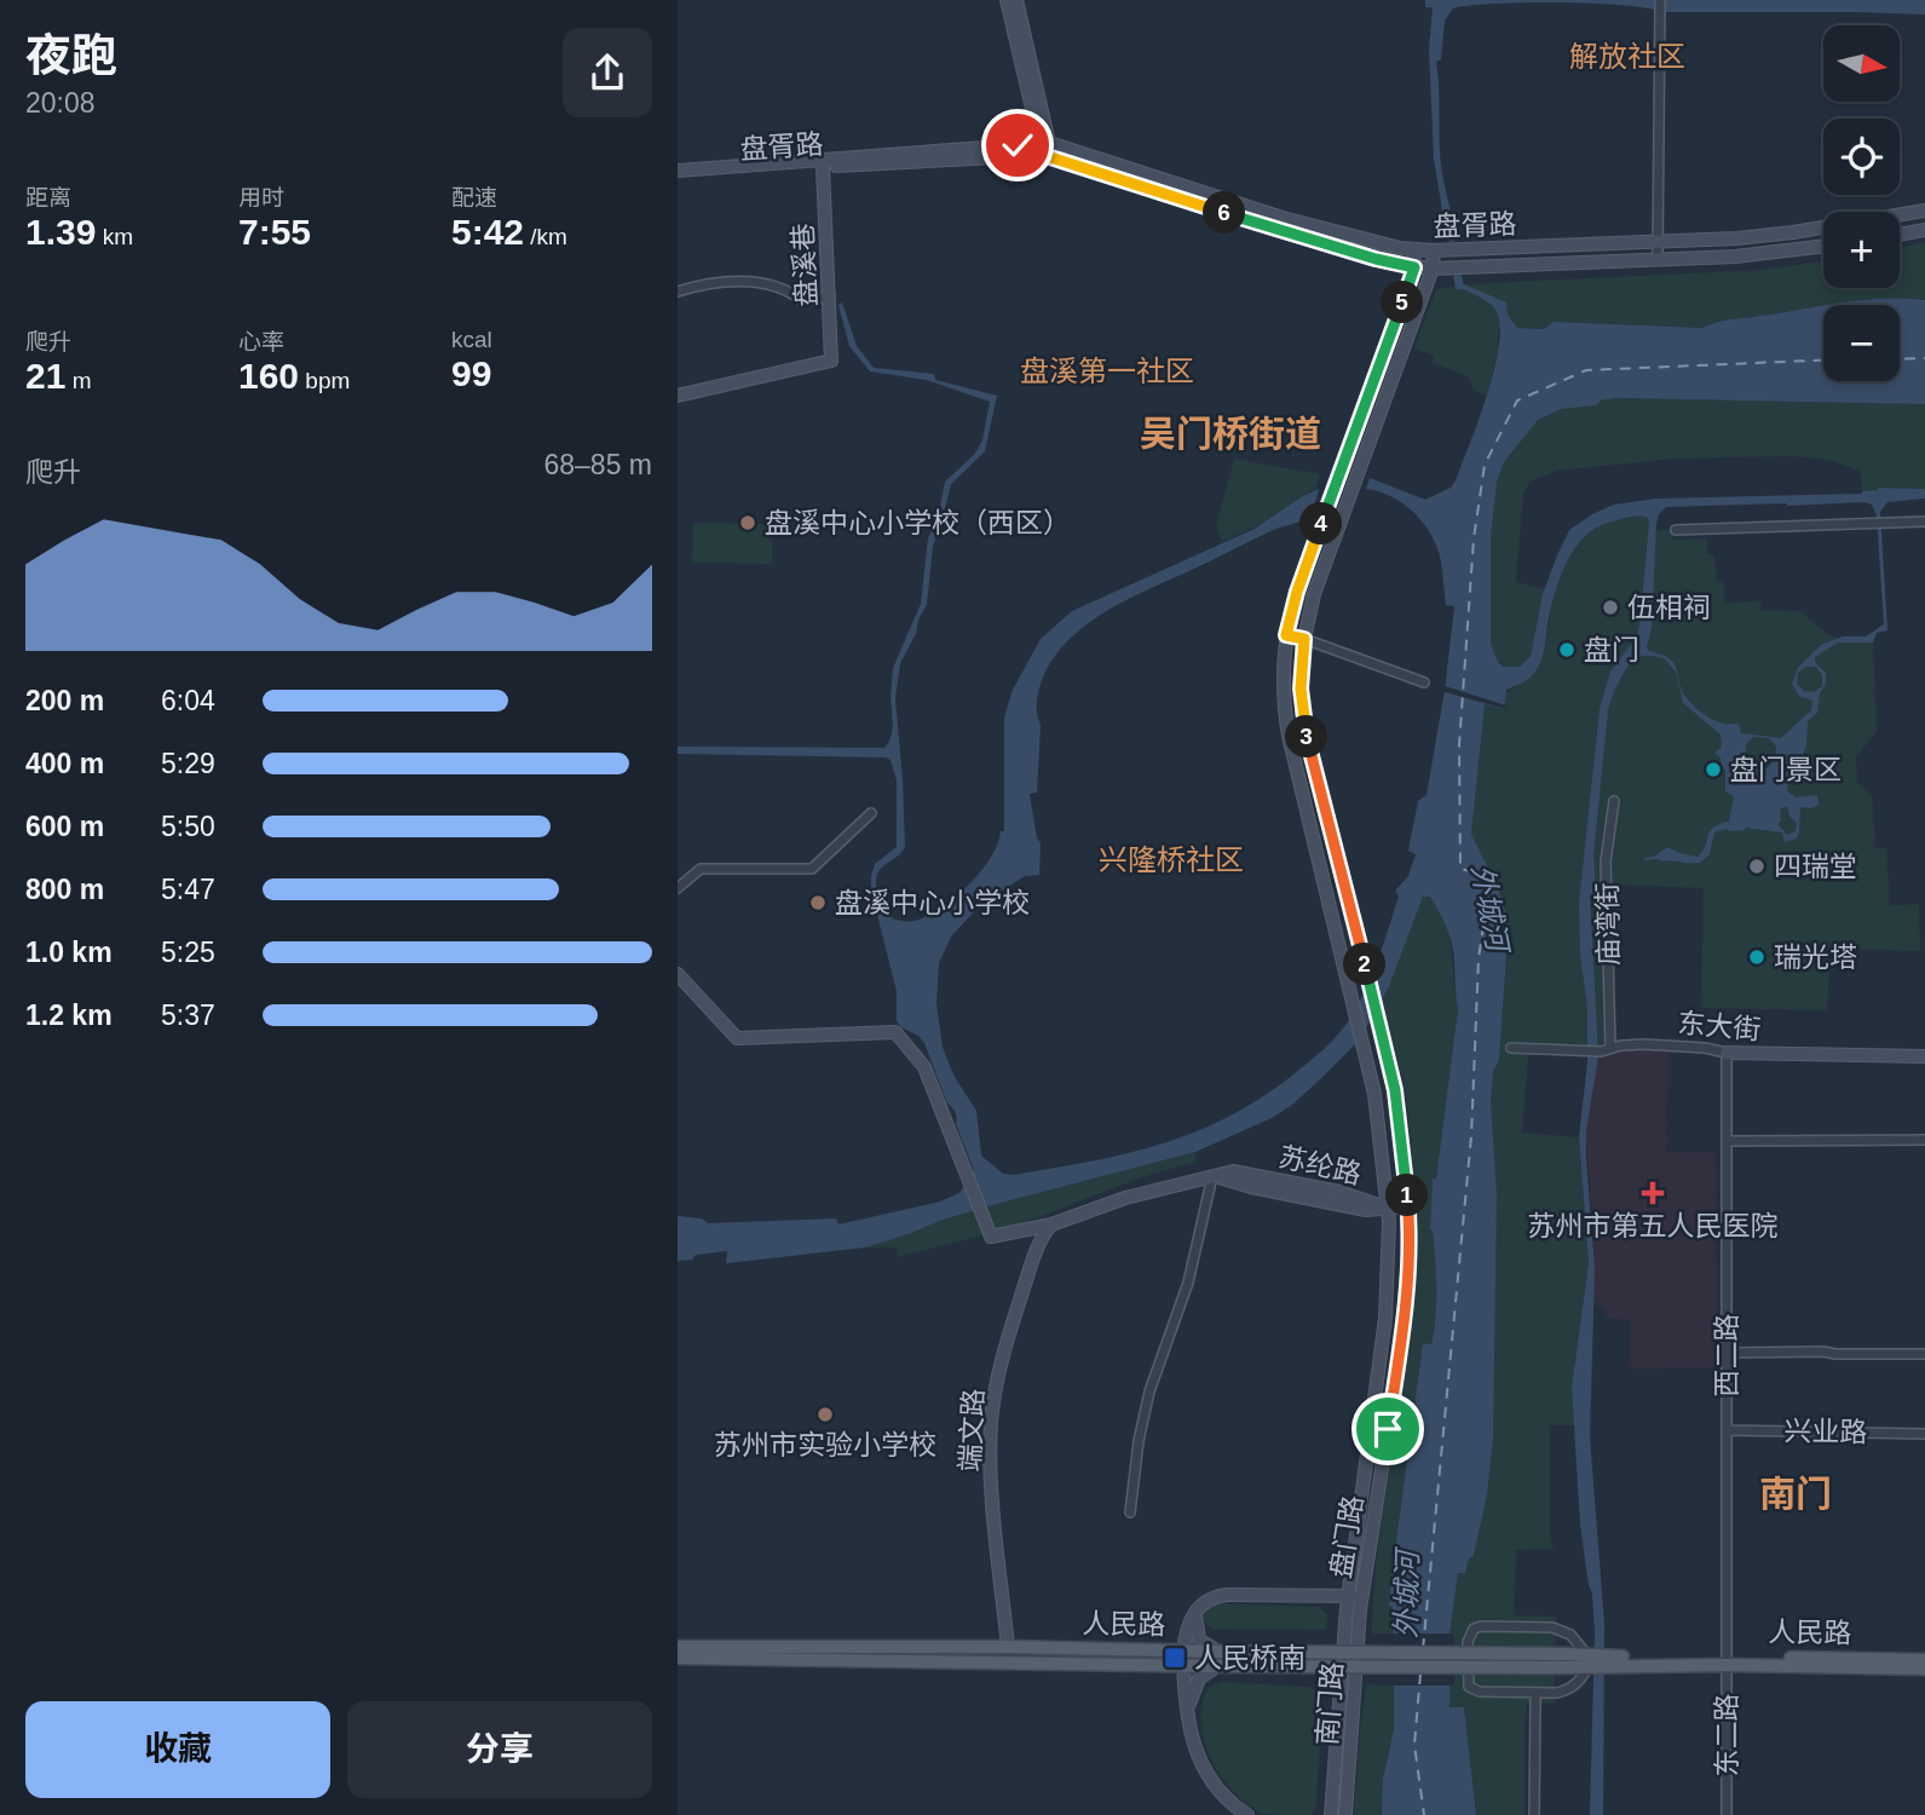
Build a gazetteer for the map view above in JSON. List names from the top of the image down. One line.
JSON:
{"streets":{"main road":["盘胥路","盘溪巷","东大街","苏纶路","端文路","盘门路","人民路","南门路"],"street":["庙湾街","西二路","兴业路","东二路"]},"crossings":[["盘胥路","盘溪巷"],["盘胥路","盘门路"],["庙湾街","东大街"],["东大街","西二路"],["苏纶路","端文路"],["苏纶路","盘门路"],["西二路","兴业路"],["西二路","人民路"],["西二路","东二路"],["端文路","人民路"],["盘门路","南门路"],["人民路","东二路"]],"districts":["解放社区","盘溪第一社区","吴门桥街道","兴隆桥社区","南门"],"water":["外城河"],"places":{"other":["盘溪中心小学校（西区）","伍相祠","盘门","盘门景区","四瑞堂","盘溪中心小学校","瑞光塔","苏州市实验小学校"],"health":["苏州市第五人民医院"],"transit":["人民桥南"]},"north":"right","page":{"heading":["夜跑","20:08"],"map_buttons":["+","−"],"stats":[["距离","1.39 km"],["用时","7:55"],["配速","5:42 /km"],["爬升","21 m"],["心率","160 bpm"],["kcal","99"]],"pins":["6","5","4","3","2","1"],"chart":["爬升","68–85 m"],"list":[{"name":"200 m","note":"6:04"},{"name":"400 m","note":"5:29"},{"name":"600 m","note":"5:50"},{"name":"800 m","note":"5:47"},{"name":"1.0 km","note":"5:25"},{"name":"1.2 km","note":"5:37"}],"buttons":["收藏","分享"]}}
